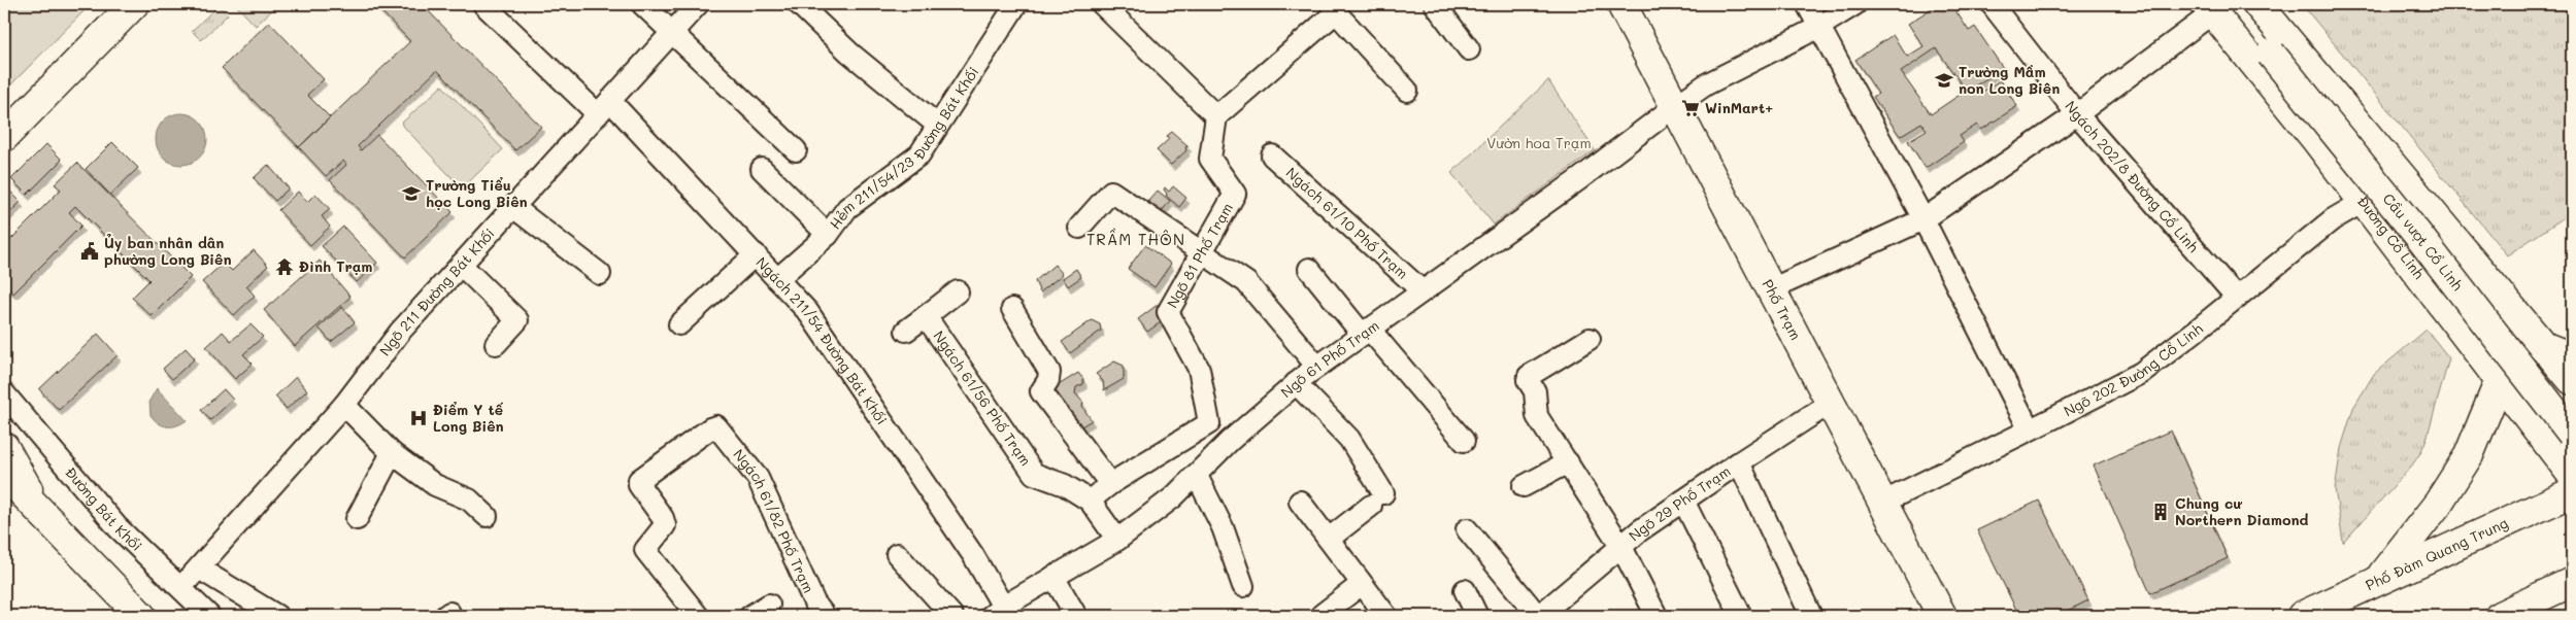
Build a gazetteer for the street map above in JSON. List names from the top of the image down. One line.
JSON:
{"streets":{"main road":["Đường Cổ Linh","Cầu vượt Cổ Linh","Phố Trạm","Phố Đàm Quang Trung"],"street":["Hẻm 211/54/23 Đường Bát Khối","Ngách 202/8 Đường Cổ Linh","Ngách 61/10 Phố Trạm","Ngõ 81 Phố Trạm","Ngõ 211 Đường Bát Khối","Ngách 211/54 Đường Bát Khối","Ngõ 61 Phố Trạm","Ngõ 202 Đường Cổ Linh","Ngách 61/56 Phố Trạm","Ngõ 29 Phố Trạm","Đường Bát Khối","Ngách 61/82 Phố Trạm"]},"crossings":[["Hẻm 211/54/23 Đường Bát Khối","Ngách 211/54 Đường Bát Khối"],["Ngách 202/8 Đường Cổ Linh","Ngõ 202 Đường Cổ Linh"],["Ngách 61/10 Phố Trạm","Ngõ 61 Phố Trạm"],["Đường Cổ Linh","Cầu vượt Cổ Linh"],["Đường Cổ Linh","Ngõ 202 Đường Cổ Linh"],["Ngõ 81 Phố Trạm","Ngách 61/56 Phố Trạm"],["Ngõ 211 Đường Bát Khối","Ngách 211/54 Đường Bát Khối"],["Ngõ 211 Đường Bát Khối","Đường Bát Khối"],["Phố Trạm","Ngõ 61 Phố Trạm"],["Phố Trạm","Ngõ 202 Đường Cổ Linh"],["Phố Trạm","Ngõ 29 Phố Trạm"],["Ngách 211/54 Đường Bát Khối","Ngõ 61 Phố Trạm"],["Ngõ 61 Phố Trạm","Ngách 61/56 Phố Trạm"]],"districts":["TRẦM THÔN"],"parks":["Vườn hoa Trạm"],"places":{"school or university":["Trường Mầm non Long Biên","Trường Tiểu học Long Biên"],"supermarket":["WinMart+"],"public building":["Ủy ban nhân dân phường Long Biên"],"temple":["Đình Trạm"],"hospital":["Điểm Y tế Long Biên"],"building":["Chung cư Northern Diamond"]}}
